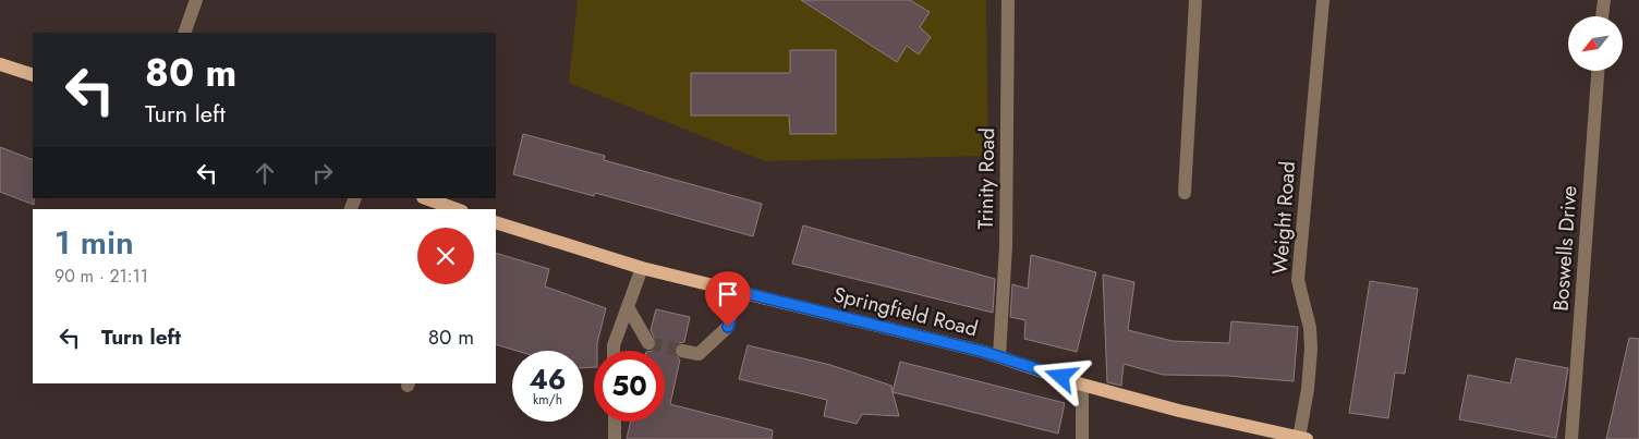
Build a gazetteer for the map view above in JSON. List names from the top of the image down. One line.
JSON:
{"streets":{"main road":["Springfield Road"],"street":["Trinity Road","Weight Road","Boswells Drive"]},"crossings":[["Trinity Road","Springfield Road"],["Weight Road","Springfield Road"]],"north":"bottom left","page":{"turn":["80 m","Turn left"],"heading":["1 min","90 m · 21:11"],"list":[{"name":"Turn left","value":"80 m"}],"speed":"46 km/h","limit":"50"}}
